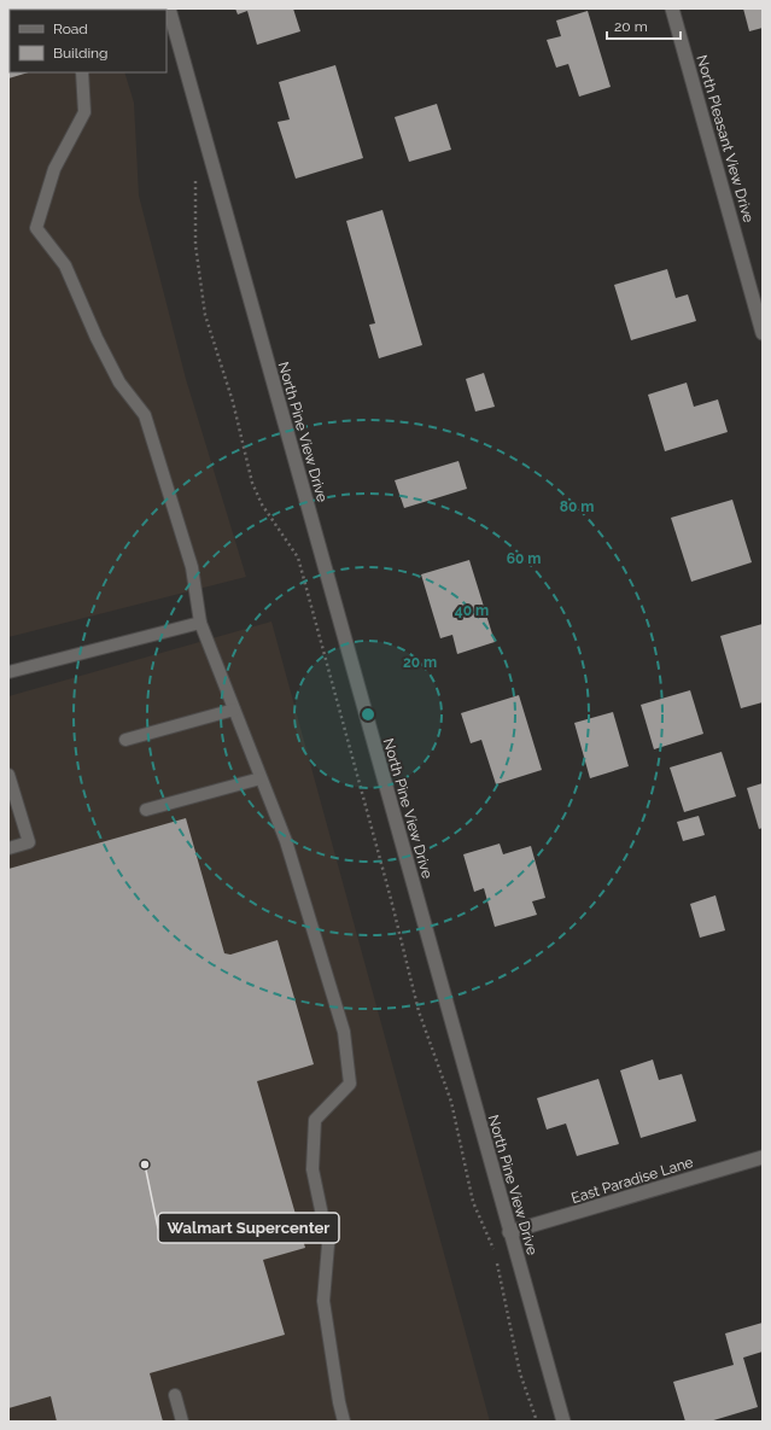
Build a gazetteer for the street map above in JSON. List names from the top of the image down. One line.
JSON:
{"streets":{"street":["North Pleasant View Drive","North Pine View Drive","East Paradise Lane"]},"crossings":[["North Pine View Drive","East Paradise Lane"]],"places":["Walmart Supercenter"],"legend":["Road","Building"],"scale_bar":"20 m","rings":["80 m","60 m","40 m","20 m"]}
